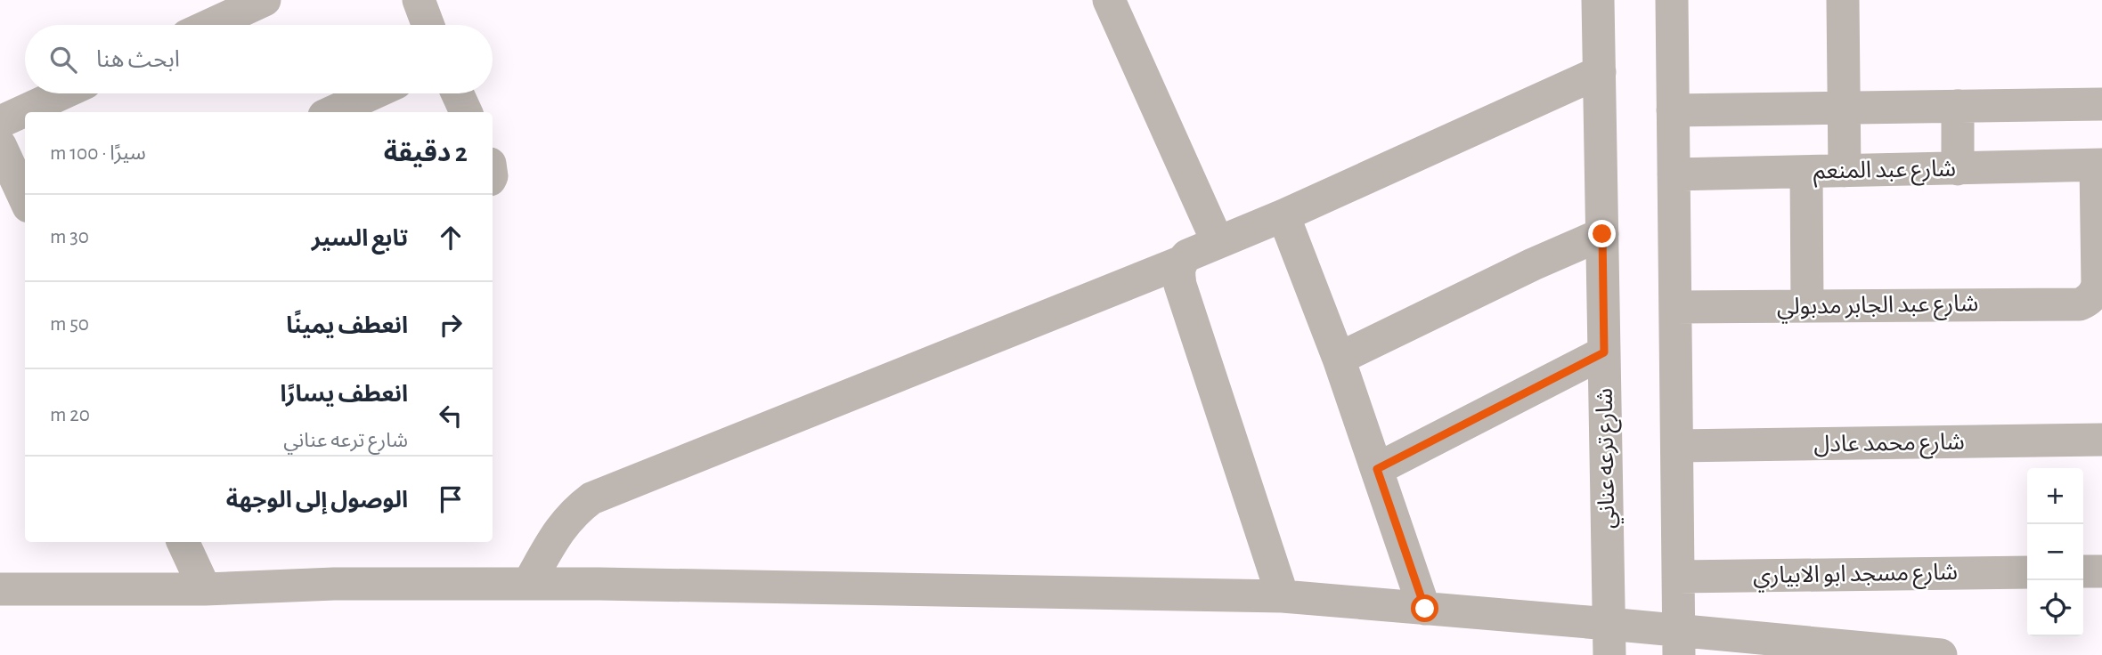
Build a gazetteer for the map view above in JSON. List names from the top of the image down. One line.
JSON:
{"streets":{"street":["شارع عبد المنعم","شارع عبد الجابر مدبولي","شارع محمد عادل","شارع ترعه عناني","شارع مسجد ابو الابياري"]},"crossings":[["شارع عبد المنعم","شارع عبد الجابر مدبولي"]],"page":{"search":"ابحث هنا","heading":["2 دقيقة","سيرًا · 100 m"],"list":[["تابع السير","30 m"],["انعطف يمينًا","50 m"],["انعطف يسارًا","شارع ترعه عناني","20 m"],"الوصول إلى الوجهة"],"map_buttons":["+","−"]}}
